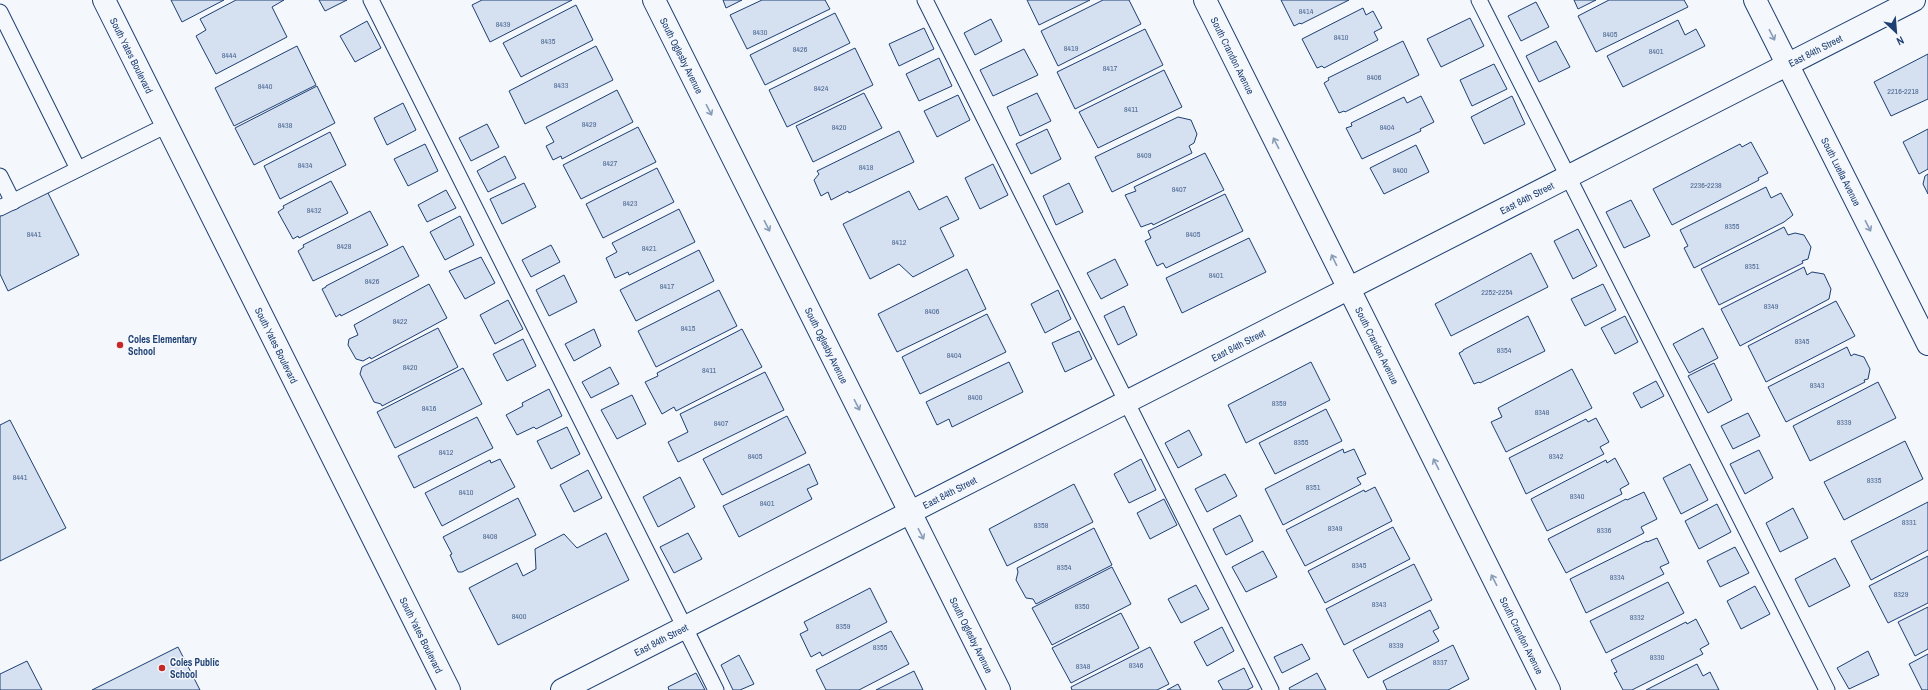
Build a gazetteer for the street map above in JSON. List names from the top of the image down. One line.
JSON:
{"streets":{"street":["East 84th Street","South Yates Boulevard","South Oglesby Avenue","South Crandon Avenue","South Luella Avenue"]},"crossings":[["East 84th Street","South Oglesby Avenue"],["East 84th Street","South Crandon Avenue"],["East 84th Street","South Luella Avenue"]],"one_way":["South Oglesby Avenue","South Crandon Avenue","South Luella Avenue"],"places":["Coles Elementary School","Coles Public School"],"house_numbers":["8414","8439","8430","8405","8410","8435","8419","8426","8401","8444","8417","8406","8433","8440","8424","2216-2218","8411","8429","8438","8420","8404","8409","8427","8434","8418","8400","2236-2238","8407","8423","8432","8355","8441","8405","8412","8428","8421","8351","8401","8426","8417","2252-2254","8349","8406","8422","8415","8345","8354","8404","8420","8411","8343","8400","8359","8416","8348","8339","8407","8355","8412","8405","8342","8441","8335","8351","8410","8340","8401","8331","8358","8349","8336","8408","8345","8354","8334","8329","8343","8350","8400","8332","8359","8339","8355","8330","8337","8346","8348"],"north":"bottom right"}
